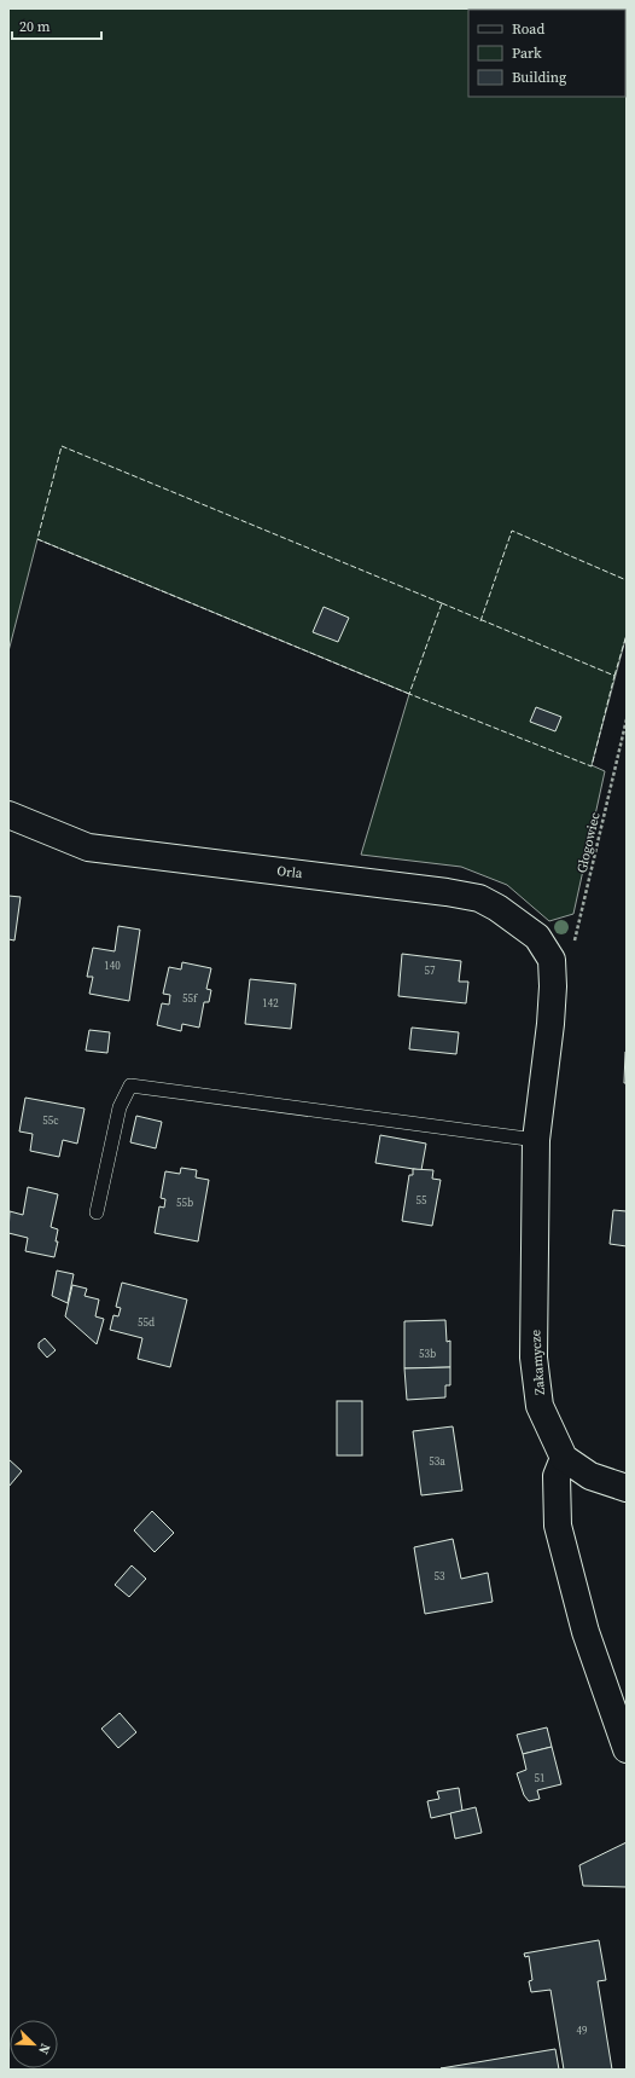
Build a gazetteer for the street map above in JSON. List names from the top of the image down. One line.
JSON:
{"streets":{"street":["Orla","Zakamycze"],"path":["Głogowiec"]},"crossings":[["Głogowiec","Orla"],["Głogowiec","Zakamycze"],["Orla","Zakamycze"]],"house_numbers":["140","57","55f","142","55c","55","55b","55d","53b","53a","53","51","49"],"legend":["Road","Park","Building"],"scale_bar":"20 m","north":"bottom right"}
